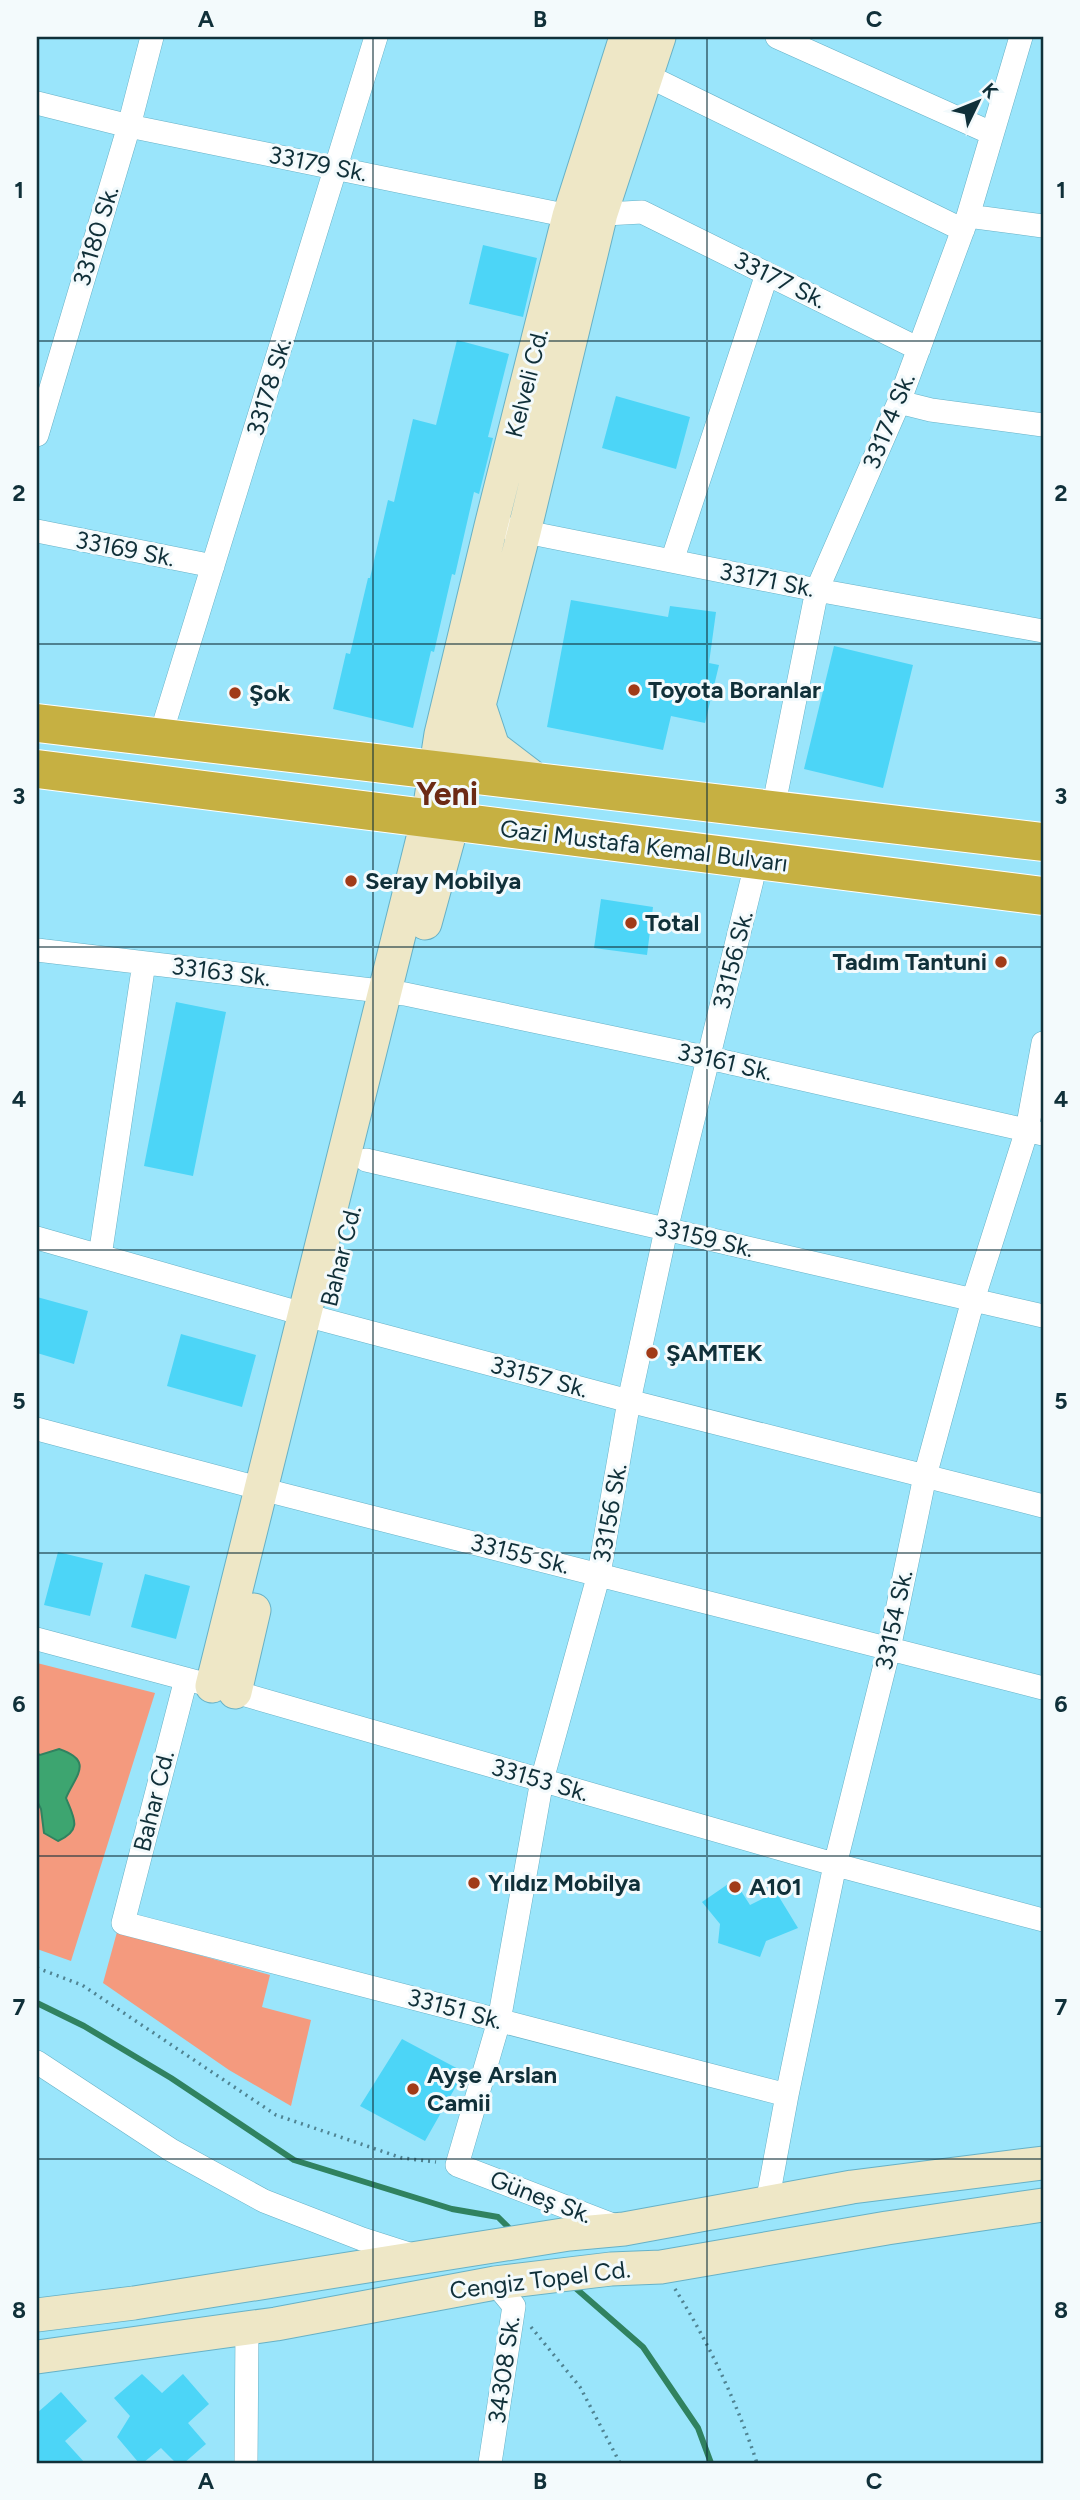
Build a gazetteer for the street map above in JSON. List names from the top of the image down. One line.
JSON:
{"streets":{"highway":["Gazi Mustafa Kemal Bulvarı"],"street":["33179 Sk.","33180 Sk.","33177 Sk.","Kelveli Cd.","33178 Sk.","33174 Sk.","33169 Sk.","33171 Sk.","33156 Sk.","33163 Sk.","33161 Sk.","33159 Sk.","Bahar Cd.","33157 Sk.","33155 Sk.","33154 Sk.","33153 Sk.","33151 Sk.","Güneş Sk.","Cengiz Topel Cd.","34308 Sk."]},"crossings":[["33179 Sk.","33180 Sk."],["33179 Sk.","33177 Sk."],["33179 Sk.","Kelveli Cd."],["33179 Sk.","33178 Sk."],["33177 Sk.","33174 Sk."],["Kelveli Cd.","33171 Sk."],["Kelveli Cd.","Gazi Mustafa Kemal Bulvarı"],["Kelveli Cd.","Bahar Cd."],["33178 Sk.","33169 Sk."],["33178 Sk.","Gazi Mustafa Kemal Bulvarı"],["33174 Sk.","33171 Sk."],["33174 Sk.","Gazi Mustafa Kemal Bulvarı"],["Gazi Mustafa Kemal Bulvarı","33156 Sk."],["Gazi Mustafa Kemal Bulvarı","Bahar Cd."],["33156 Sk.","33161 Sk."],["33156 Sk.","33159 Sk."],["33156 Sk.","33157 Sk."],["33156 Sk.","33155 Sk."],["33156 Sk.","33153 Sk."],["33156 Sk.","33151 Sk."],["33156 Sk.","Güneş Sk."],["33163 Sk.","33161 Sk."],["33163 Sk.","Bahar Cd."],["33161 Sk.","Bahar Cd."],["33161 Sk.","33154 Sk."],["33159 Sk.","Bahar Cd."],["33159 Sk.","33154 Sk."],["Bahar Cd.","33157 Sk."],["Bahar Cd.","33155 Sk."],["Bahar Cd.","33153 Sk."],["Bahar Cd.","33151 Sk."],["33157 Sk.","33154 Sk."],["33155 Sk.","33154 Sk."],["33154 Sk.","33153 Sk."],["33154 Sk.","33151 Sk."],["33154 Sk.","Cengiz Topel Cd."],["Güneş Sk.","Cengiz Topel Cd."],["Cengiz Topel Cd.","34308 Sk."]],"districts":["Yeni"],"places":["Toyota Boranlar","Şok","Seray Mobilya","Total","Tadım Tantuni","ŞAMTEK","Yıldız Mobilya","A101","Ayşe Arslan Camii"],"north":"top right","grid":{"columns":["A","B","C"],"rows":["1","2","3","4","5","6","7","8"]}}
